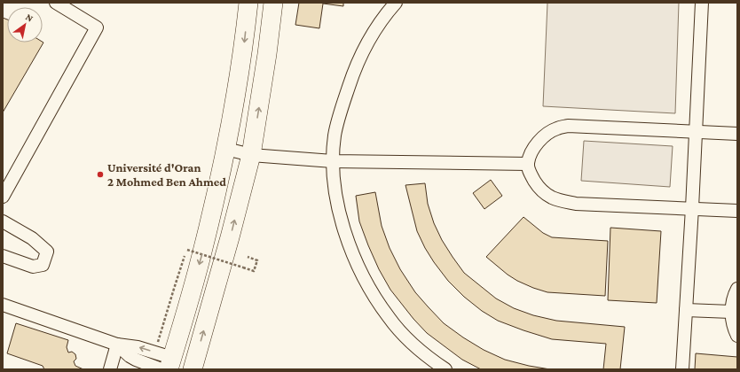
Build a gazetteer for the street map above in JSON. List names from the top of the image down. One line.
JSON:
{"places":["Université d'Oran 2 Mohmed Ben Ahmed"],"north":"top right"}
